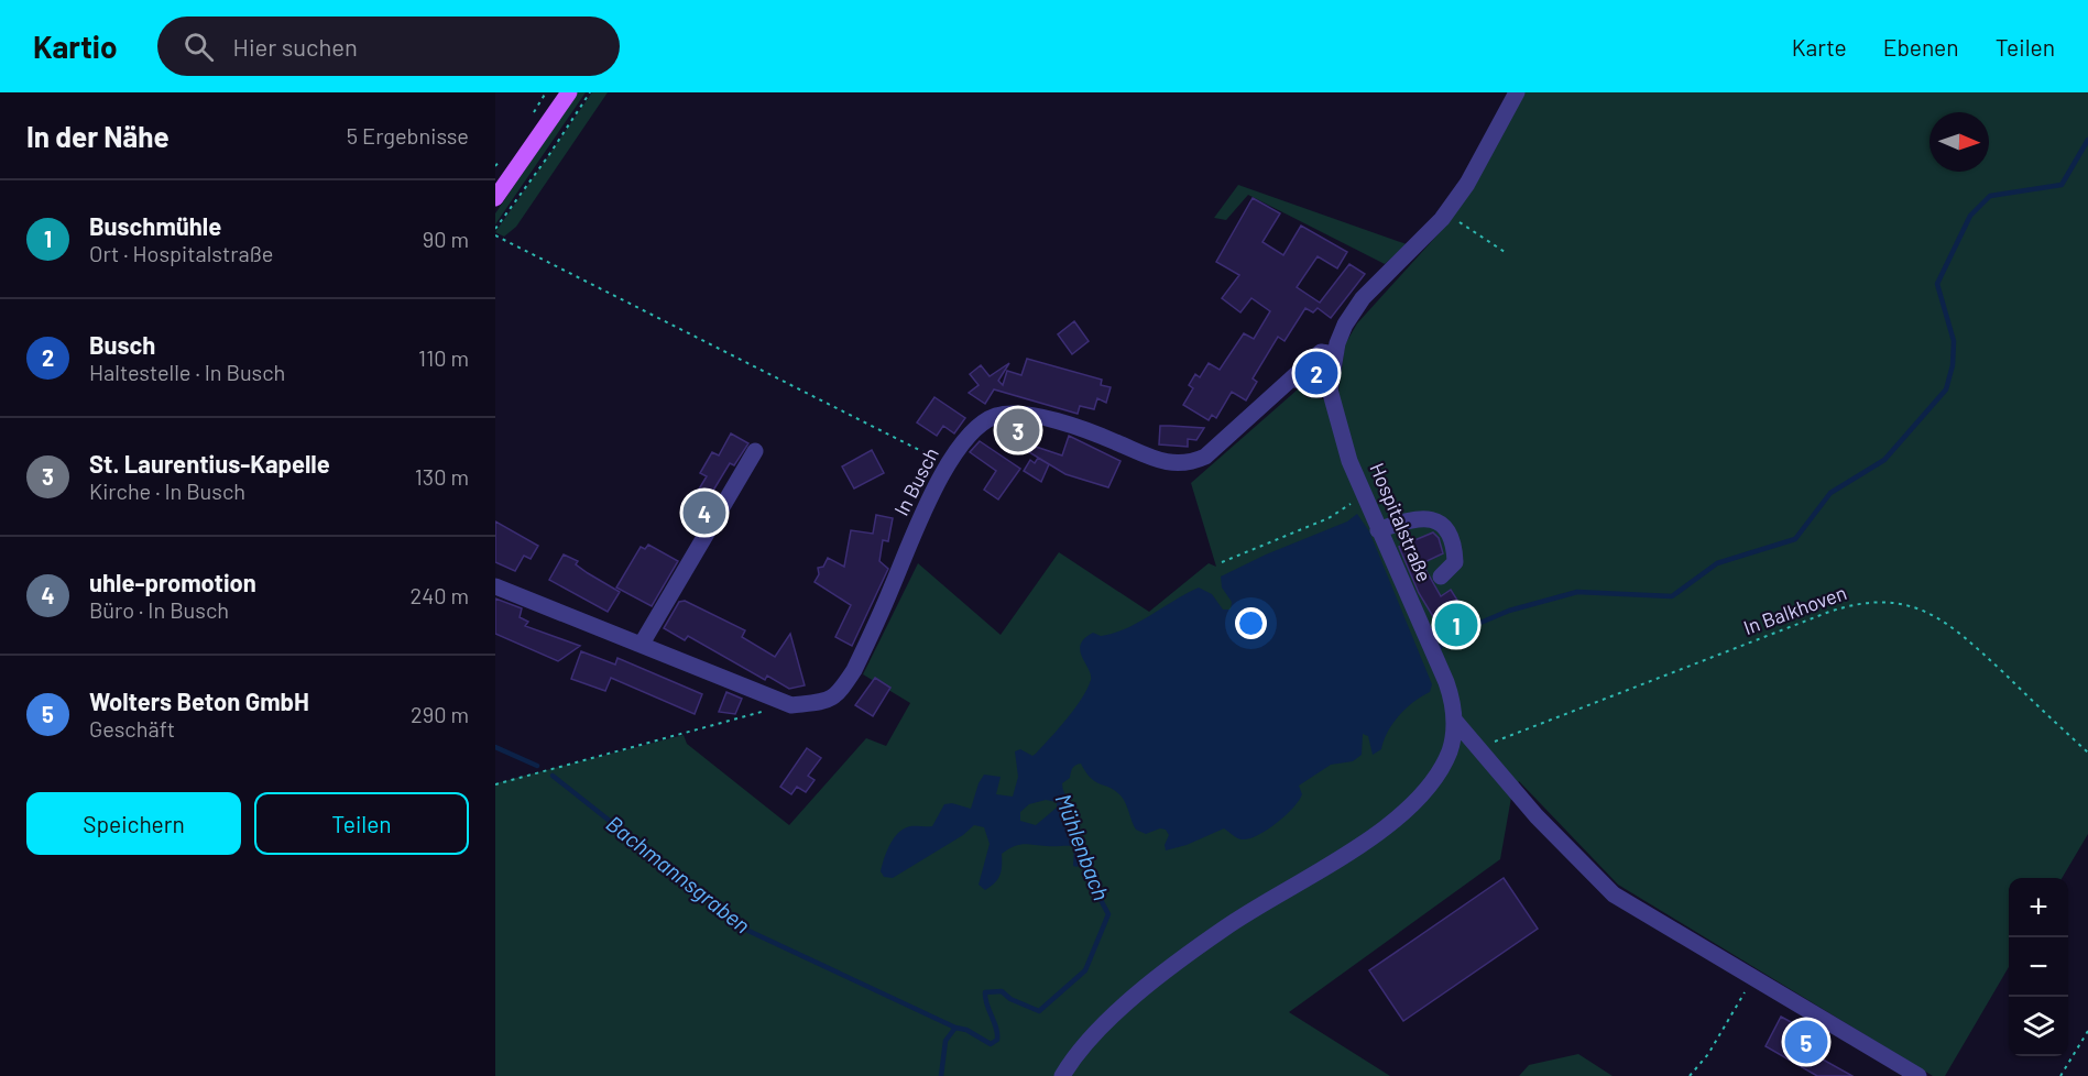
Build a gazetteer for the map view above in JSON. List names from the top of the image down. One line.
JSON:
{"streets":{"street":["In Busch","Hospitalstraße"],"path":["In Balkhoven"]},"crossings":[["In Busch","Hospitalstraße"]],"water":["Mühlenbach","Bachmannsgraben"],"north":"right","page":{"header":"Kartio","search":"Hier suchen","nav":["Karte","Ebenen","Teilen"],"heading":["In der Nähe","5 Ergebnisse"],"list":[{"mark":"1","name":"Buschmühle","note":"Ort · Hospitalstraße","value":"90 m"},{"mark":"2","name":"Busch","note":"Haltestelle · In Busch","value":"110 m"},{"mark":"3","name":"St. Laurentius-Kapelle","note":"Kirche · In Busch","value":"130 m"},{"mark":"4","name":"uhle-promotion","note":"Büro · In Busch","value":"240 m"},{"mark":"5","name":"Wolters Beton GmbH","note":"Geschäft","value":"290 m"}],"pins":["2","3","4","1","5"],"buttons":["Speichern","Teilen"],"map_buttons":["+","−"]}}
